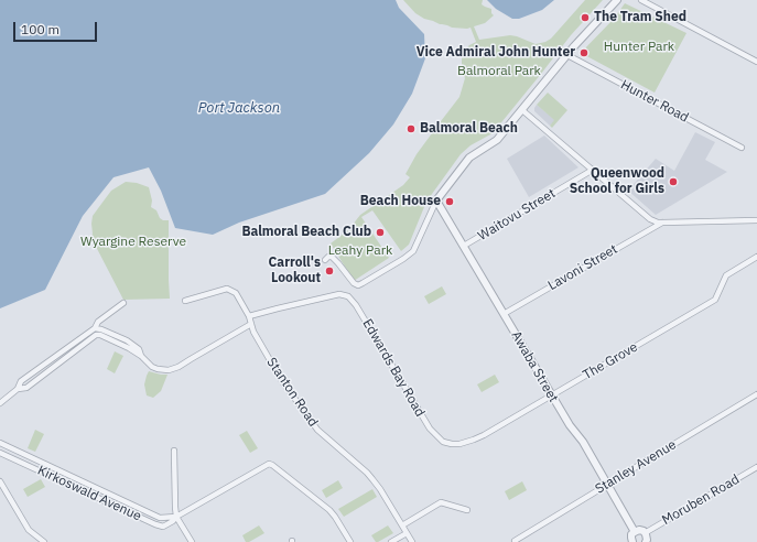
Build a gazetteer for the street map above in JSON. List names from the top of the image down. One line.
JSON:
{"streets":{"street":["Hunter Road","Waitovu Street","Lavoni Street","The Grove","Awaba Street","Edwards Bay Road","Stanton Road","Stanley Avenue","Kirkoswald Avenue","Moruben Road"]},"crossings":[["Waitovu Street","Awaba Street"],["Lavoni Street","Awaba Street"],["The Grove","Awaba Street"],["The Grove","Edwards Bay Road"],["Awaba Street","Stanley Avenue"],["Edwards Bay Road","Stanton Road"]],"water":["Port Jackson"],"parks":["Hunter Park","Balmoral Park","Wyargine Reserve","Leahy Park"],"places":["The Tram Shed","Vice Admiral John Hunter","Balmoral Beach","Queenwood School for Girls","Beach House","Balmoral Beach Club","Carroll's Lookout"],"scale_bar":"100 m"}
